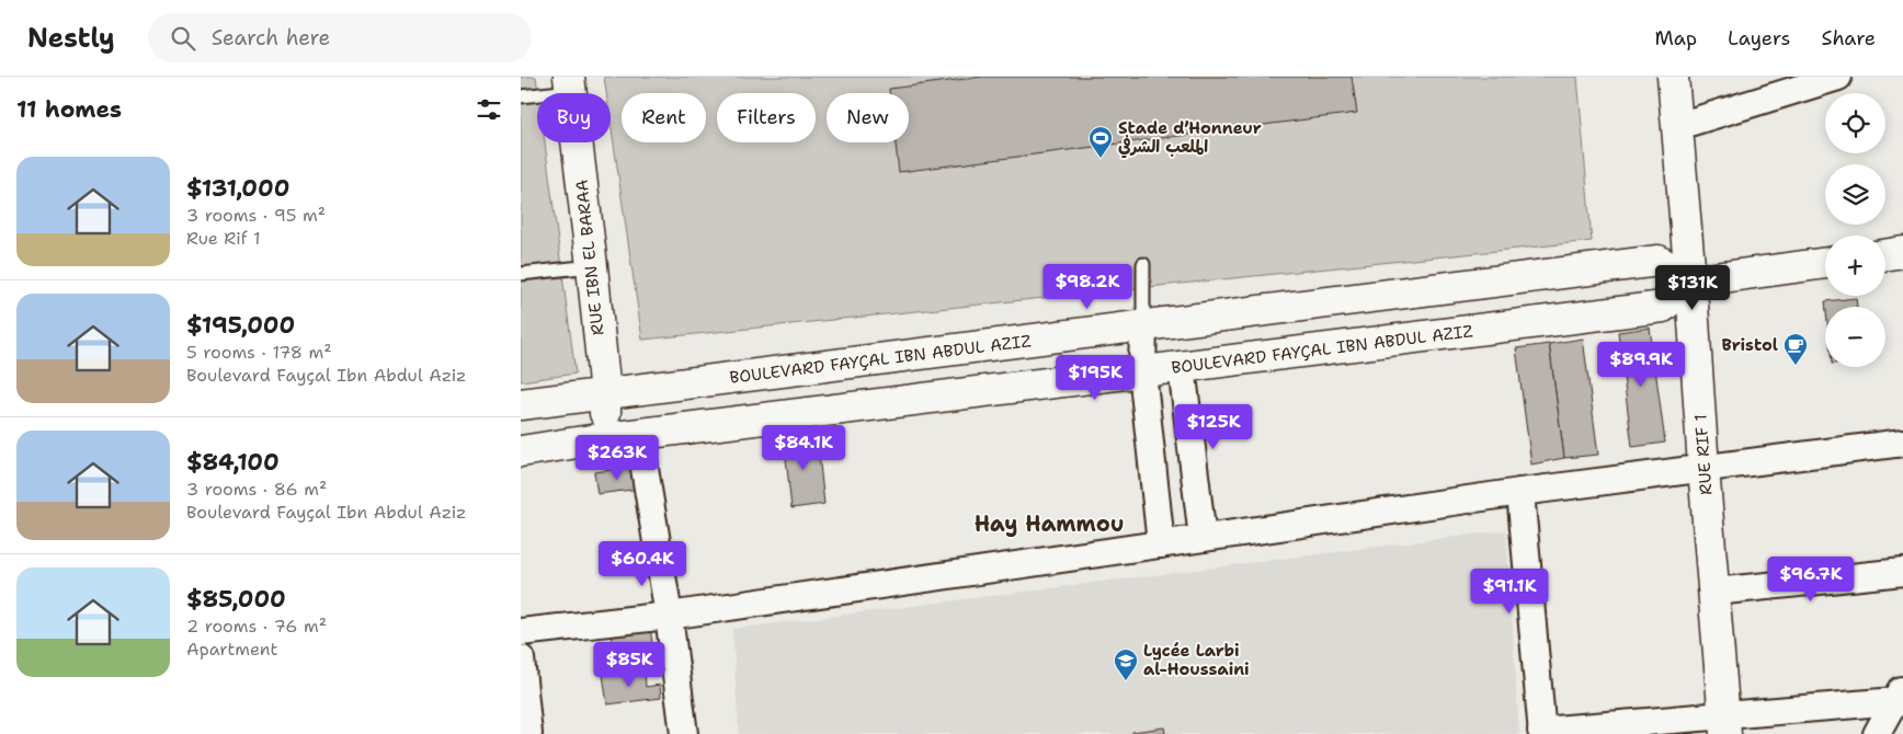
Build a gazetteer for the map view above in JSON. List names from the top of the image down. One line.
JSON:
{"streets":{"main road":["RUE IBN EL BARAA","BOULEVARD FAYÇAL IBN ABDUL AZIZ","RUE RIF 1"]},"crossings":[["RUE IBN EL BARAA","BOULEVARD FAYÇAL IBN ABDUL AZIZ"],["BOULEVARD FAYÇAL IBN ABDUL AZIZ","RUE RIF 1"]],"districts":["Hay Hammou"],"places":{"sports":["Stade d’Honneur الملعب الشرفي"],"cafe":["Bristol"],"school or university":["Lycée Larbi al-Houssaini"]},"page":{"header":"Nestly","search":"Search here","nav":["Map","Layers","Share"],"heading":"11 homes","map_buttons":["+","−"],"chip":["Buy","Rent","Filters","New"],"list":[{"name":"$131,000","note":"3 rooms · 95 m² · Rue Rif 1"},{"name":"$195,000","note":"5 rooms · 178 m² · Boulevard Fayçal Ibn Abdul Aziz"},{"name":"$84,100","note":"3 rooms · 86 m² · Boulevard Fayçal Ibn Abdul Aziz"},{"name":"$85,000","note":"2 rooms · 76 m² · Apartment"}],"price":["$98.2K","$131K","$89.9K","$195K","$125K","$84.1K","$263K","$60.4K","$96.7K","$91.1K","$85K"]}}
